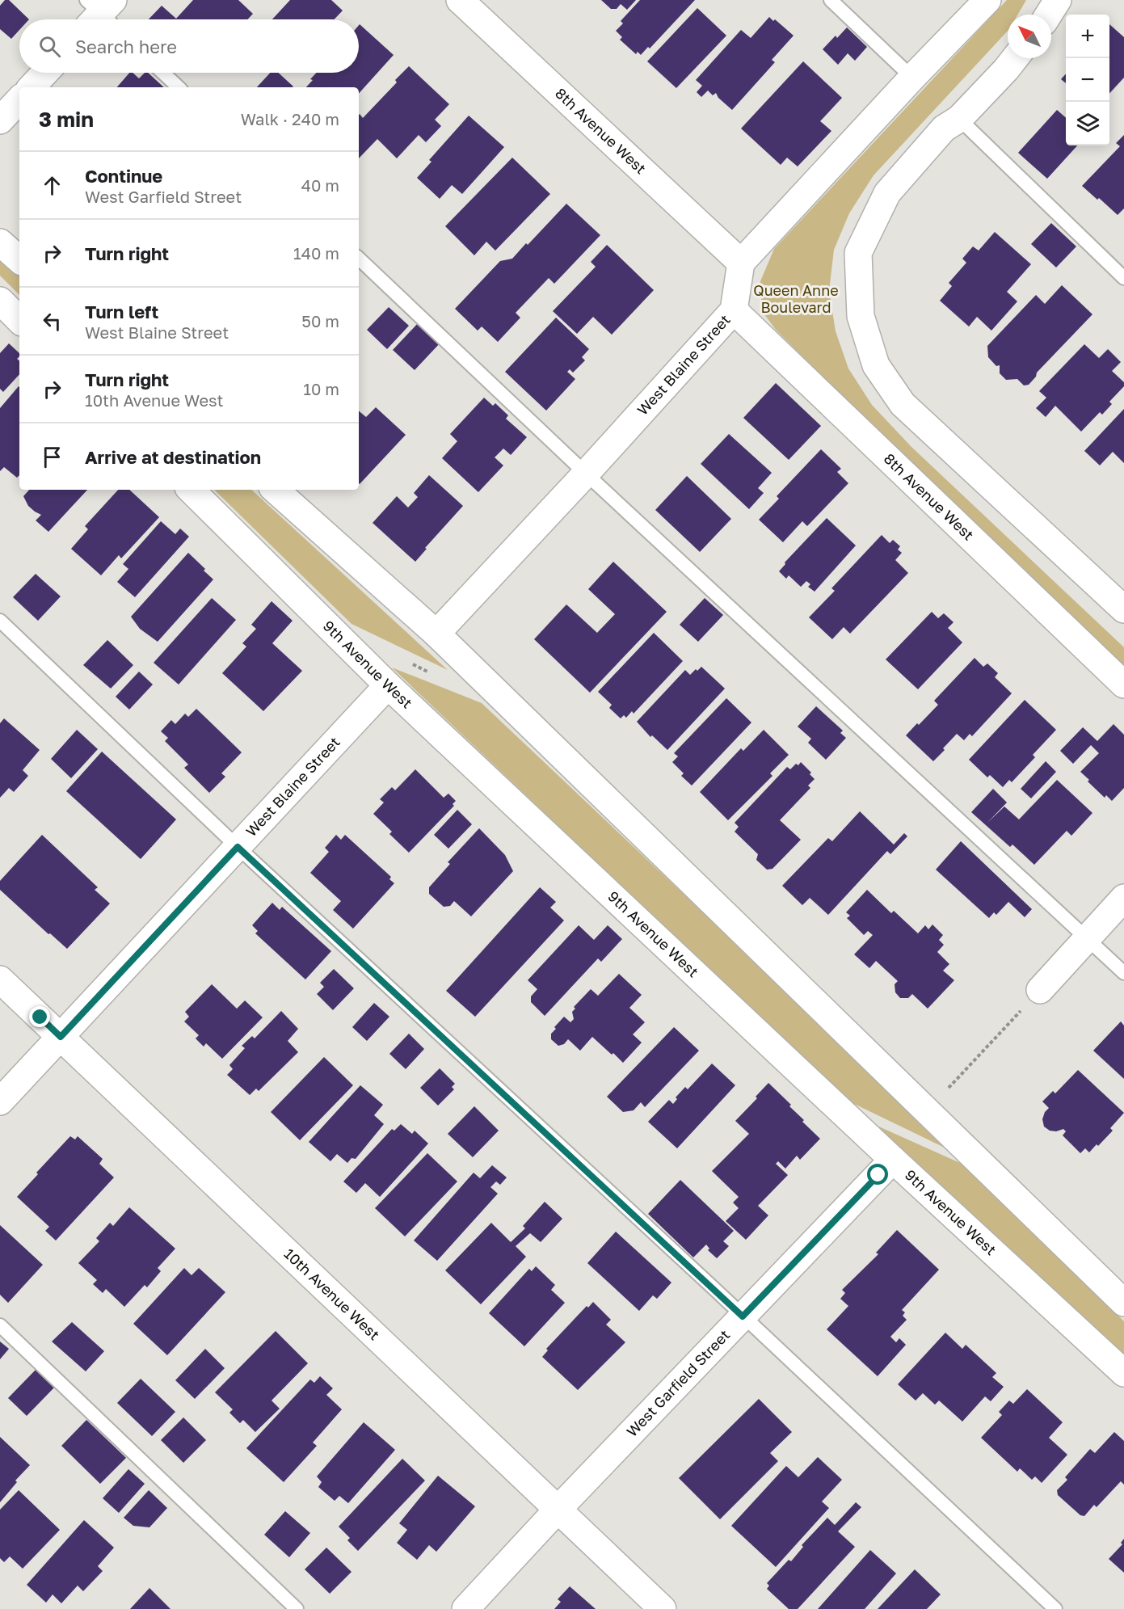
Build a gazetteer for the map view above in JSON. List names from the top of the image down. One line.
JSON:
{"streets":{"street":["8th Avenue West","West Blaine Street","9th Avenue West","10th Avenue West","West Garfield Street"]},"crossings":[["8th Avenue West","West Blaine Street"],["West Blaine Street","9th Avenue West"],["West Blaine Street","10th Avenue West"],["9th Avenue West","West Garfield Street"],["10th Avenue West","West Garfield Street"]],"parks":["Queen Anne Boulevard"],"north":"top left","page":{"map_buttons":["+","−"],"search":"Search here","heading":["3 min","Walk · 240 m"],"list":[["Continue","West Garfield Street","40 m"],["Turn right","140 m"],["Turn left","West Blaine Street","50 m"],["Turn right","10th Avenue West","10 m"],"Arrive at destination"]}}
